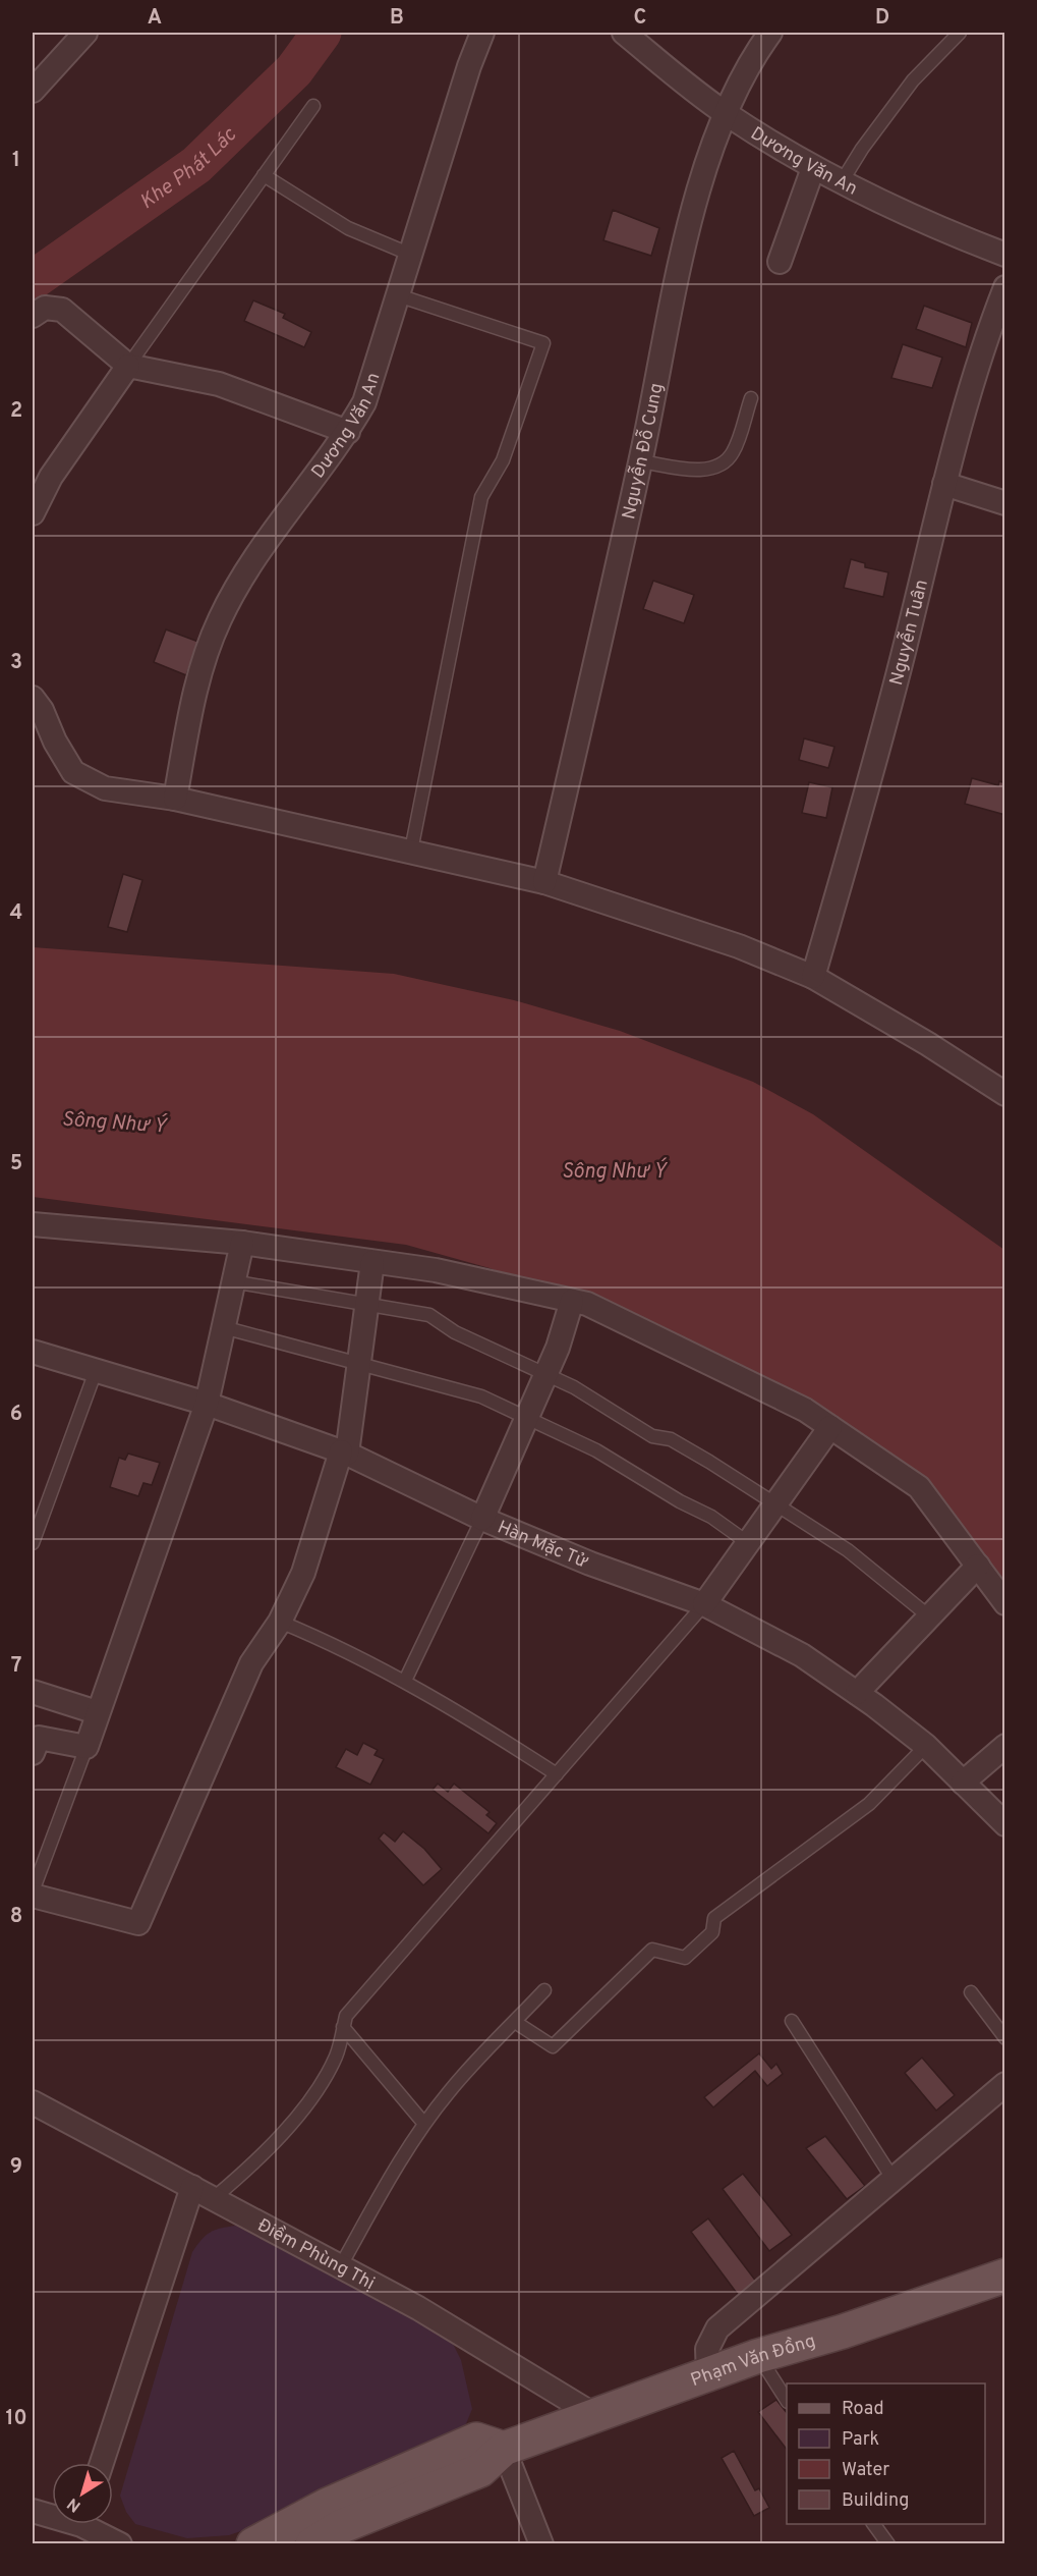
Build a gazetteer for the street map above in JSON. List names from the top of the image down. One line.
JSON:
{"streets":{"main road":["Phạm Văn Đồng"],"street":["Dương Văn An","Nguyễn Đỗ Cung","Nguyễn Tuân","Hàn Mặc Tử","Điềm Phùng Thị"]},"crossings":[["Dương Văn An","Nguyễn Đỗ Cung"],["Điềm Phùng Thị","Phạm Văn Đồng"]],"water":["Khe Phát Lác","Sông Như Ý"],"legend":["Road","Park","Water","Building"],"north":"bottom left","grid":{"columns":["A","B","C","D"],"rows":["1","2","3","4","5","6","7","8","9","10"]}}
